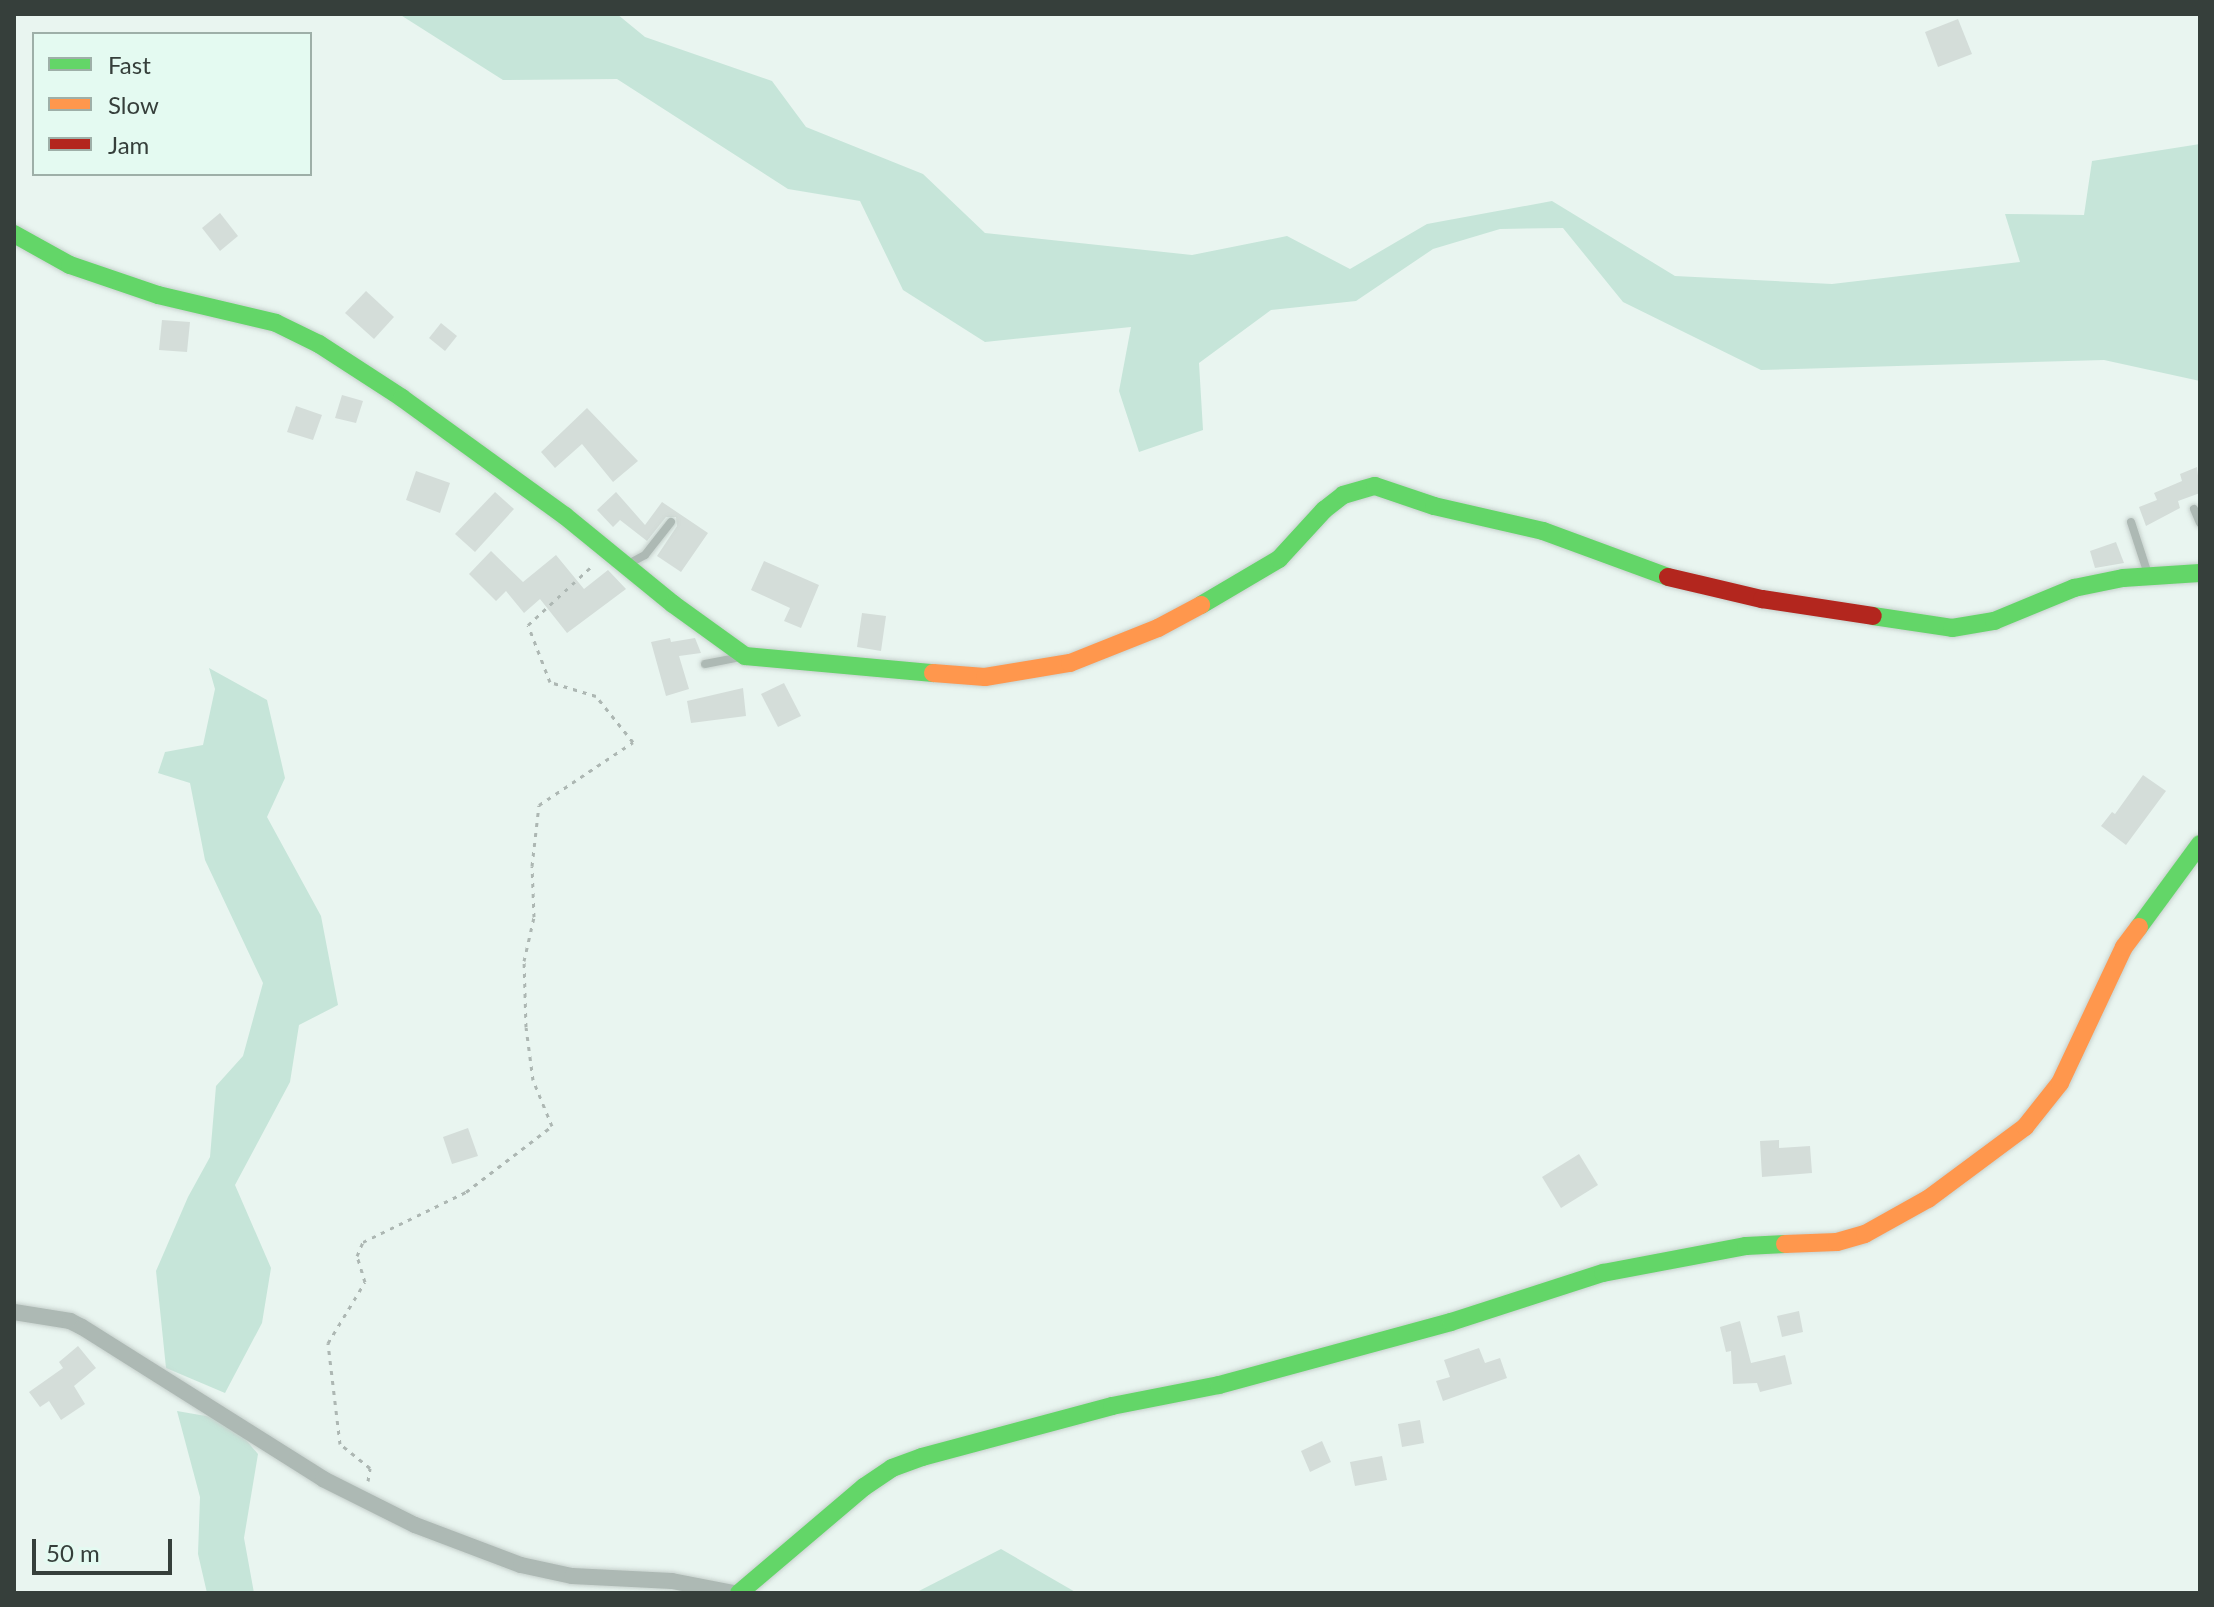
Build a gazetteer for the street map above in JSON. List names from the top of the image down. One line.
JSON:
{"legend":["Fast","Slow","Jam"],"scale_bar":"50 m"}
